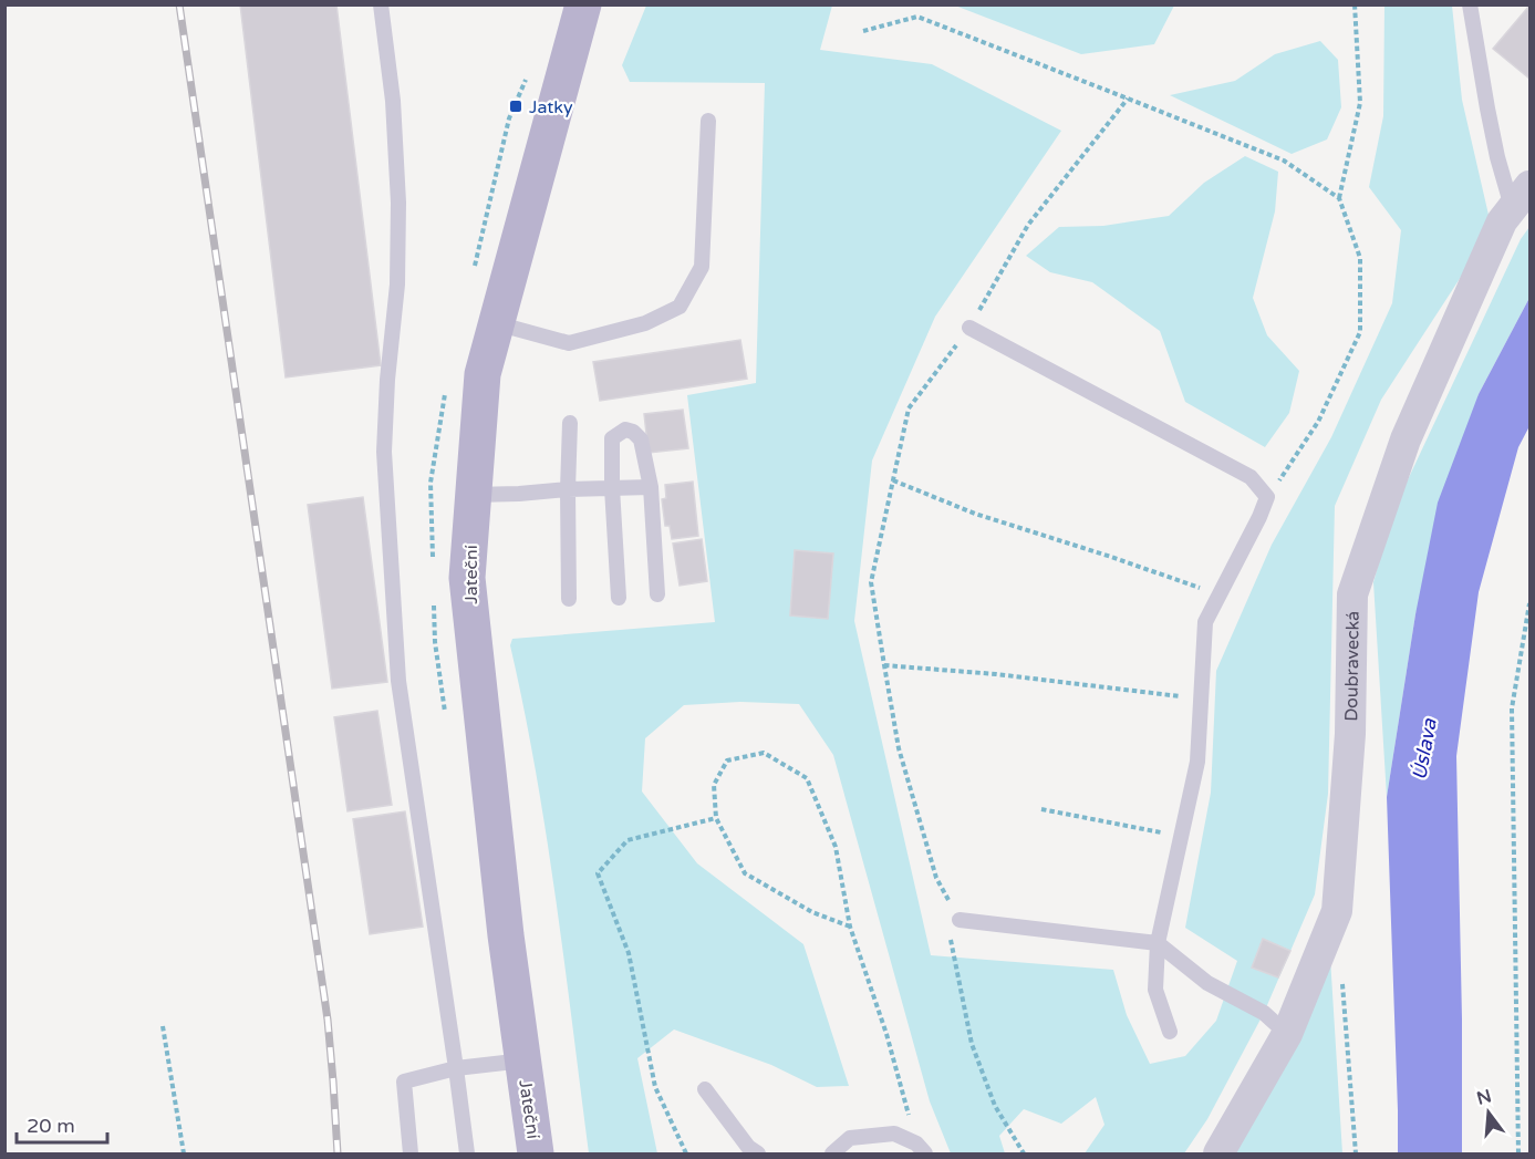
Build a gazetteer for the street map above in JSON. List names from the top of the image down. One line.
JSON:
{"streets":{"main road":["Jateční"],"street":["Doubravecká"]},"water":["Úslava"],"places":{"transit":["Jatky"]},"scale_bar":"20 m","north":"top"}
